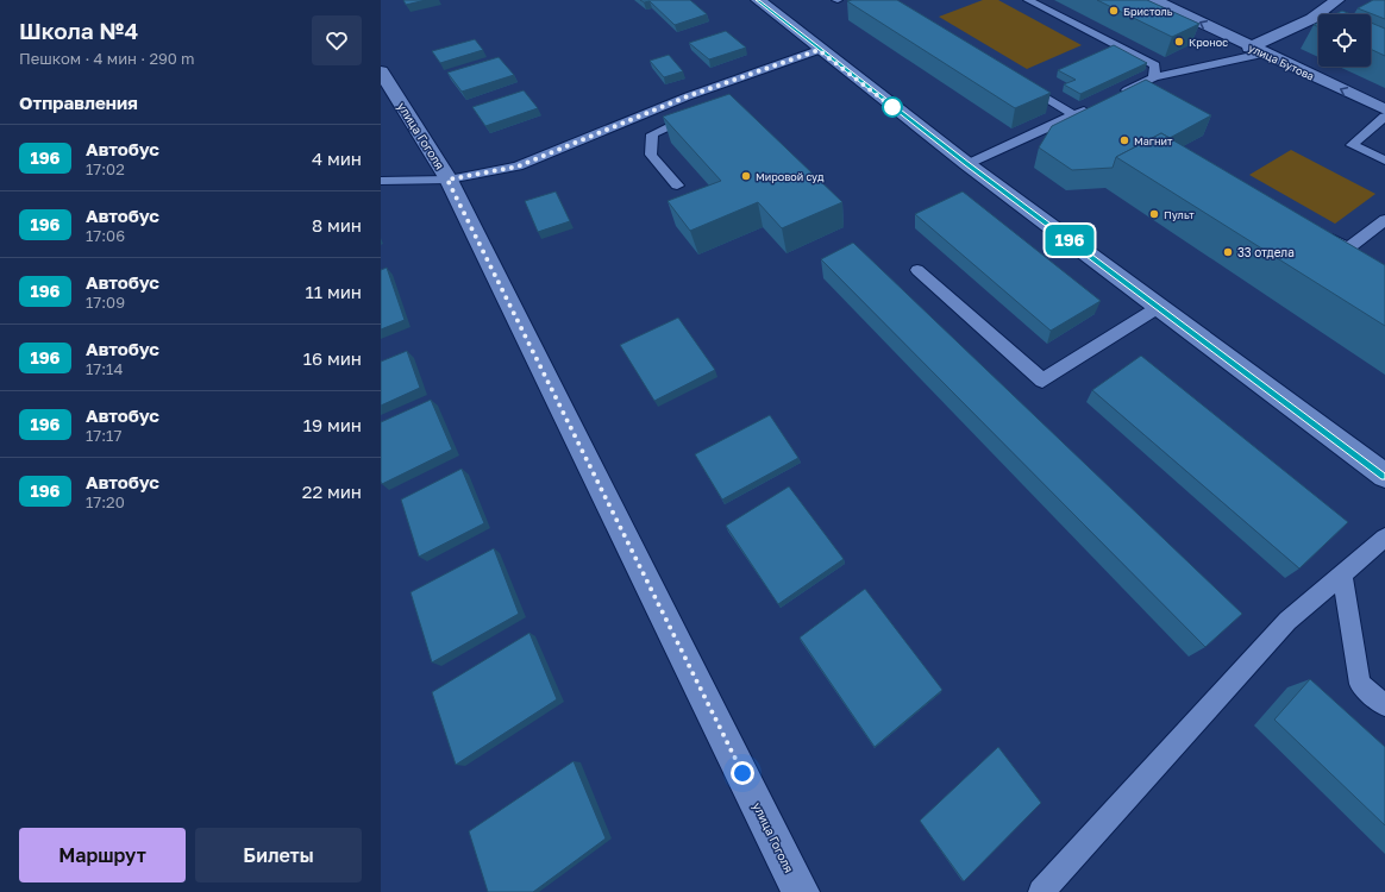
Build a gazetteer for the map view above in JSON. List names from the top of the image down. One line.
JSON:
{"streets":{"street":["улица Бутова","улица Гоголя"]},"one_way":["улица Бутова"],"places":["Бристоль","Кронос","Магнит","Мировой суд","Пульт","33 отдела"],"lines":["bus line 196"],"page":{"heading":[["Школа №4","Пешком · 4 мин · 290 m"],"Отправления"],"on_map":"196","list":[{"mark":"196","name":"Автобус","note":"17:02","value":"4 мин"},{"mark":"196","name":"Автобус","note":"17:06","value":"8 мин"},{"mark":"196","name":"Автобус","note":"17:09","value":"11 мин"},{"mark":"196","name":"Автобус","note":"17:14","value":"16 мин"},{"mark":"196","name":"Автобус","note":"17:17","value":"19 мин"},{"mark":"196","name":"Автобус","note":"17:20","value":"22 мин"}],"buttons":["Маршрут","Билеты"]}}
